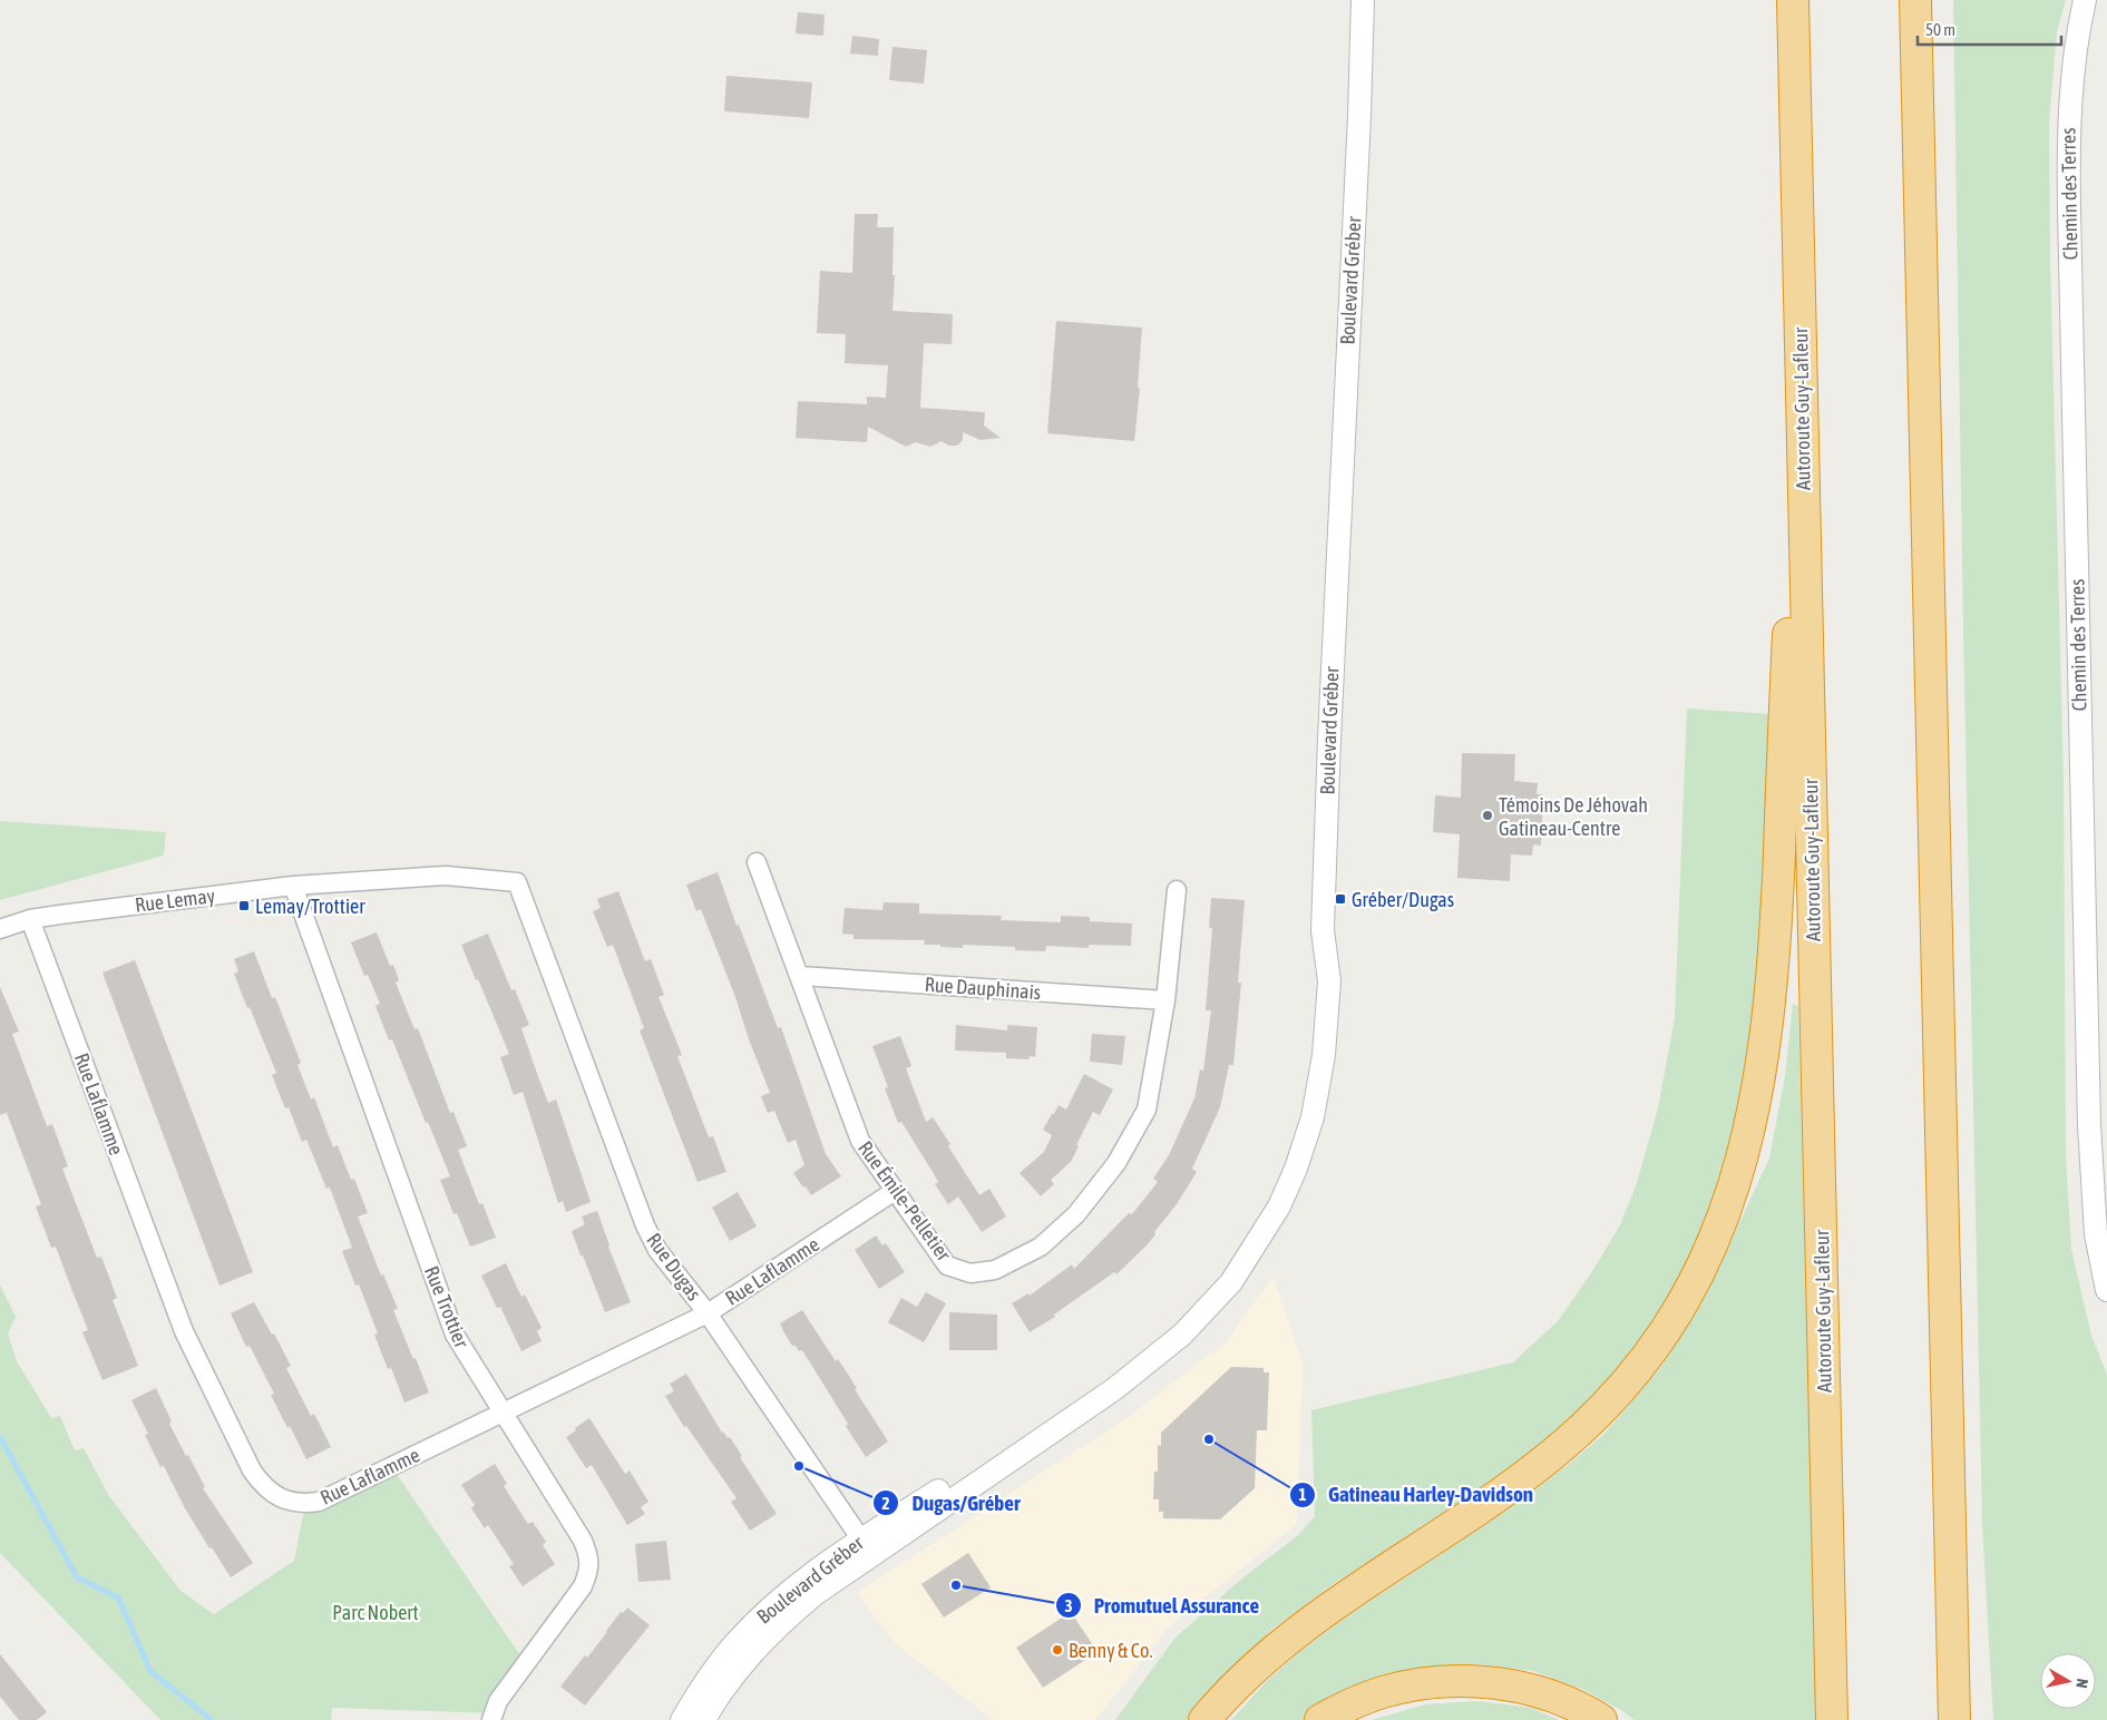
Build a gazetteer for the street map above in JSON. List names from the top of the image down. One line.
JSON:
{"streets":{"highway":["Autoroute Guy-Lafleur"],"street":["Chemin des Terres","Boulevard Gréber","Rue Lemay","Rue Dauphinais","Rue Laflamme","Rue Émile-Pelletier","Rue Dugas","Rue Trottier"]},"crossings":[["Boulevard Gréber","Rue Dugas"],["Rue Lemay","Rue Laflamme"],["Rue Lemay","Rue Dugas"],["Rue Lemay","Rue Trottier"],["Rue Dauphinais","Rue Émile-Pelletier"],["Rue Laflamme","Rue Émile-Pelletier"],["Rue Laflamme","Rue Dugas"],["Rue Laflamme","Rue Trottier"]],"parks":["Parc Nobert"],"places":{"other":["Témoins De Jéhovah Gatineau-Centre","Gatineau Harley-Davidson","Dugas/Gréber","Promutuel Assurance","Benny & Co."],"transit":["Gréber/Dugas","Lemay/Trottier"]},"scale_bar":"50 m","north":"right"}
